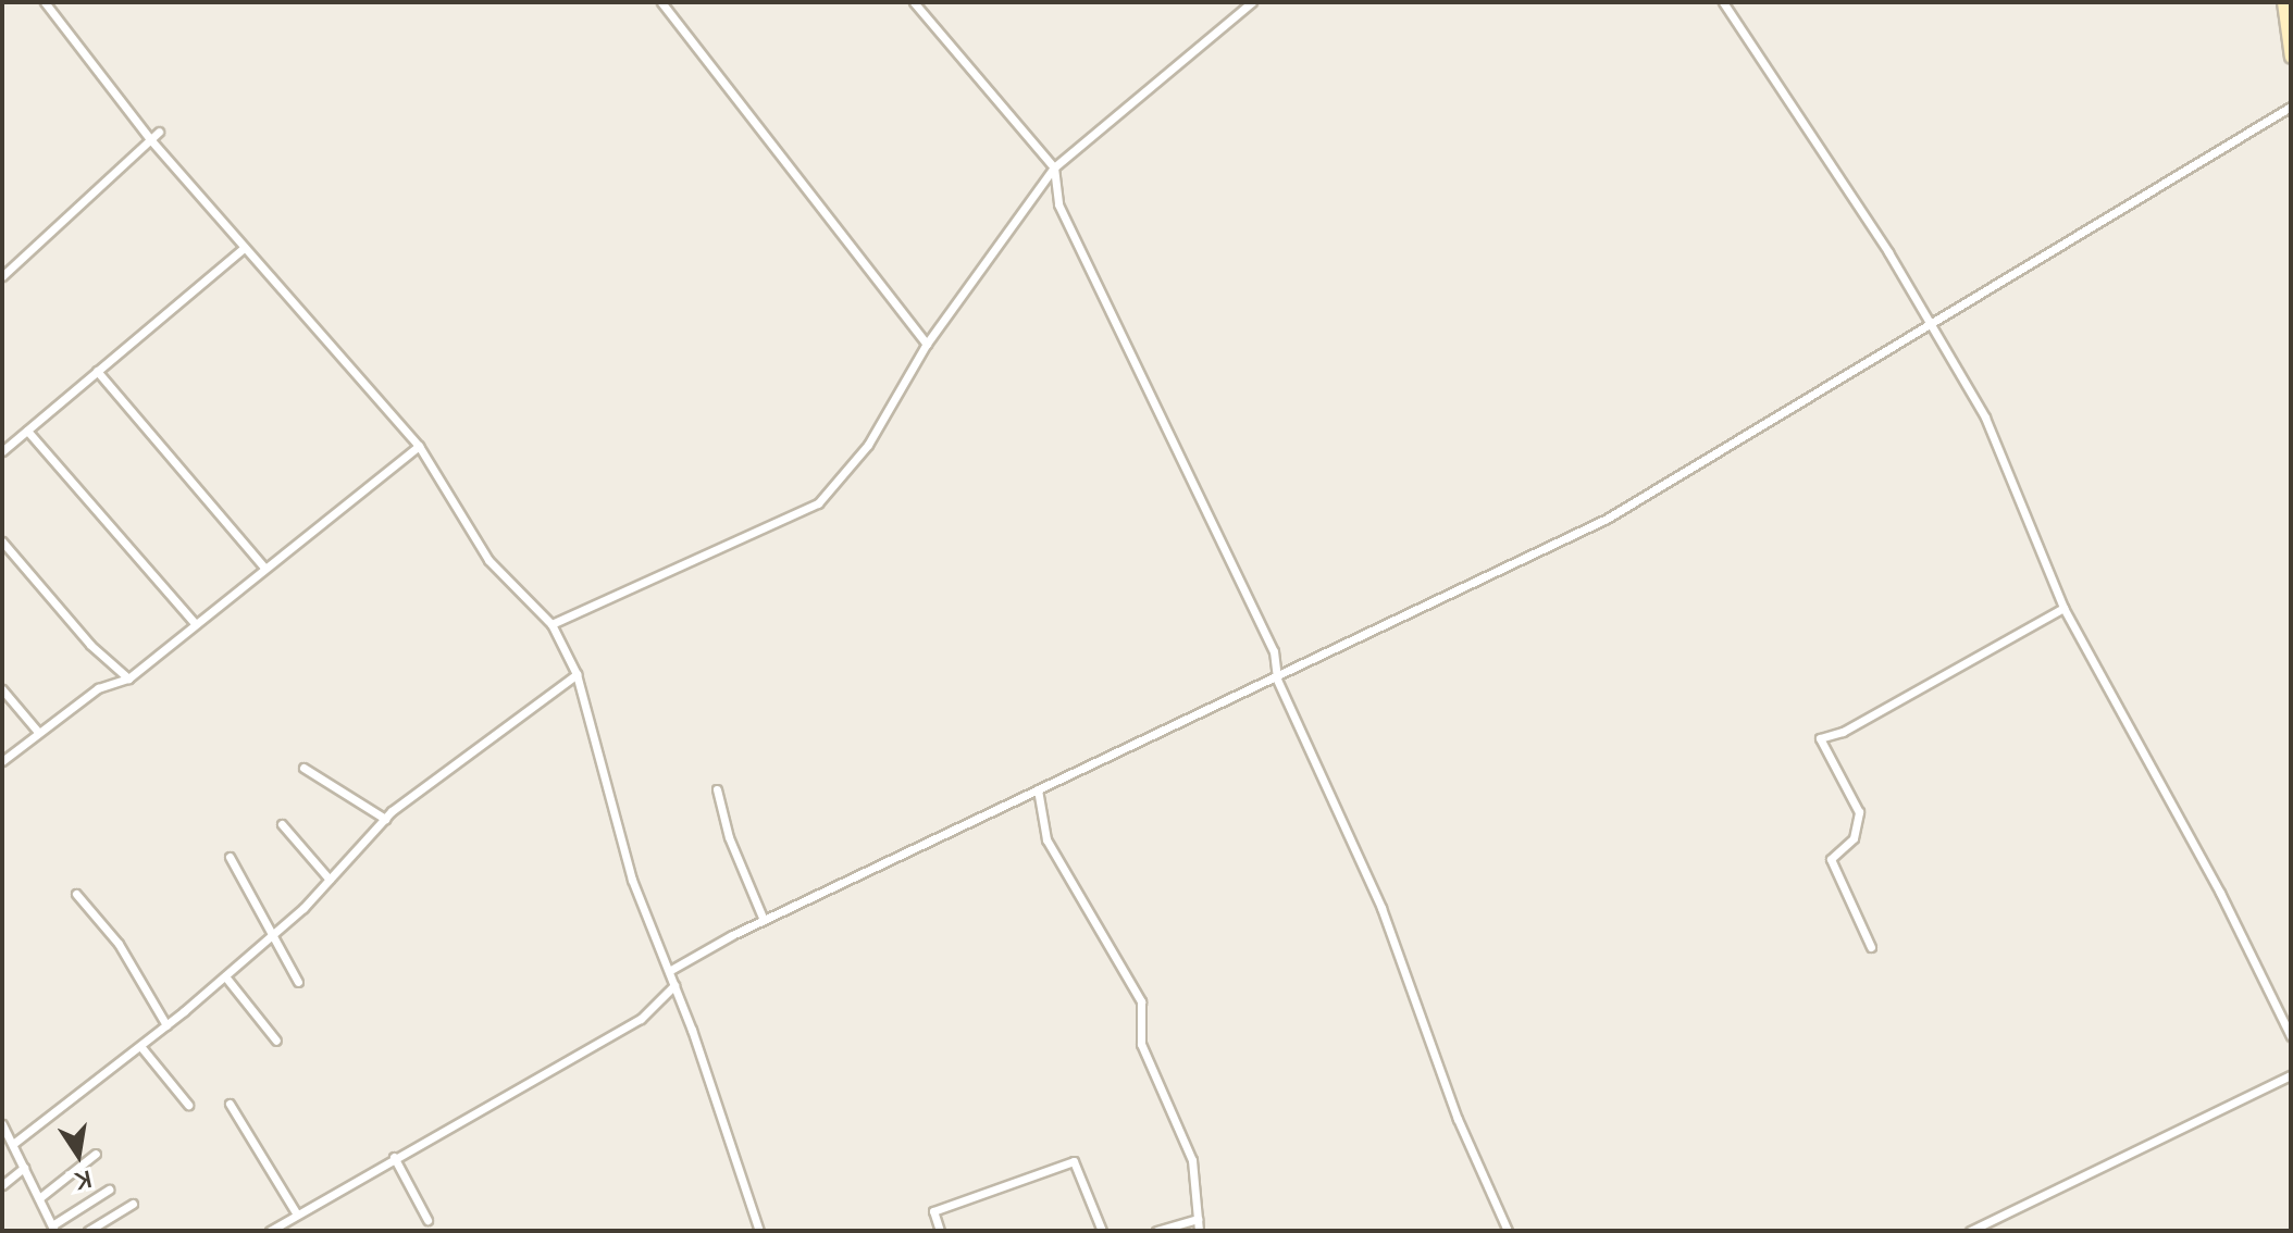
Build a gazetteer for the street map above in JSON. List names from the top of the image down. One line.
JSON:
{"north":"bottom"}
